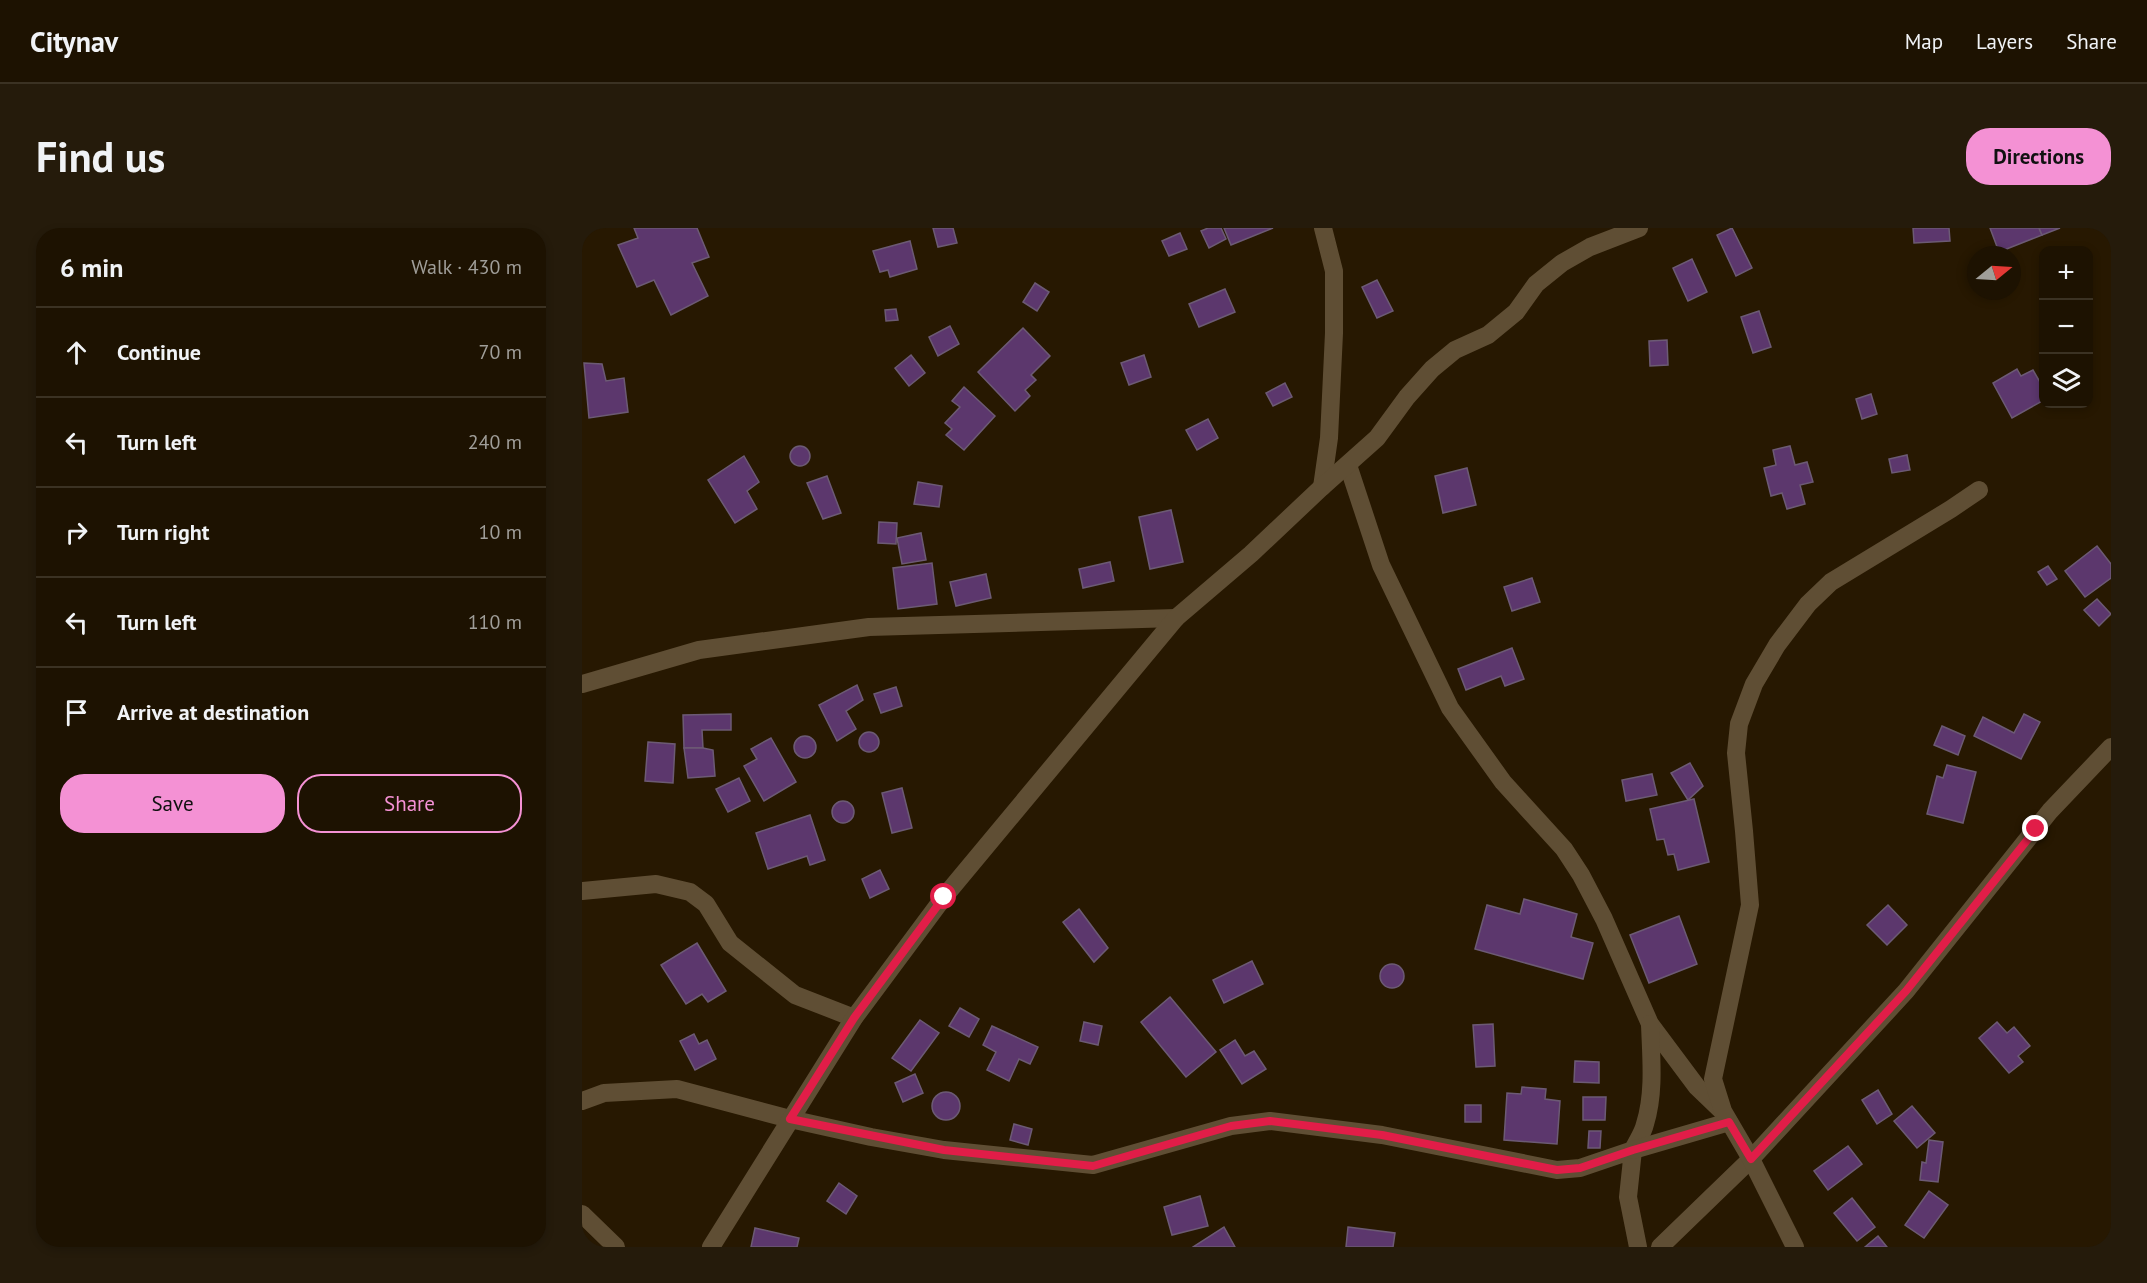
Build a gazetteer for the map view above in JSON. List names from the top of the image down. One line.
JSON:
{"north":"right","page":{"header":"Citynav","nav":["Map","Layers","Share"],"buttons":["Directions",["Save","Share"]],"title":"Find us","heading":["6 min","Walk · 430 m"],"map_buttons":["+","−"],"list":[["Continue","70 m"],["Turn left","240 m"],["Turn right","10 m"],["Turn left","110 m"],"Arrive at destination"]}}
